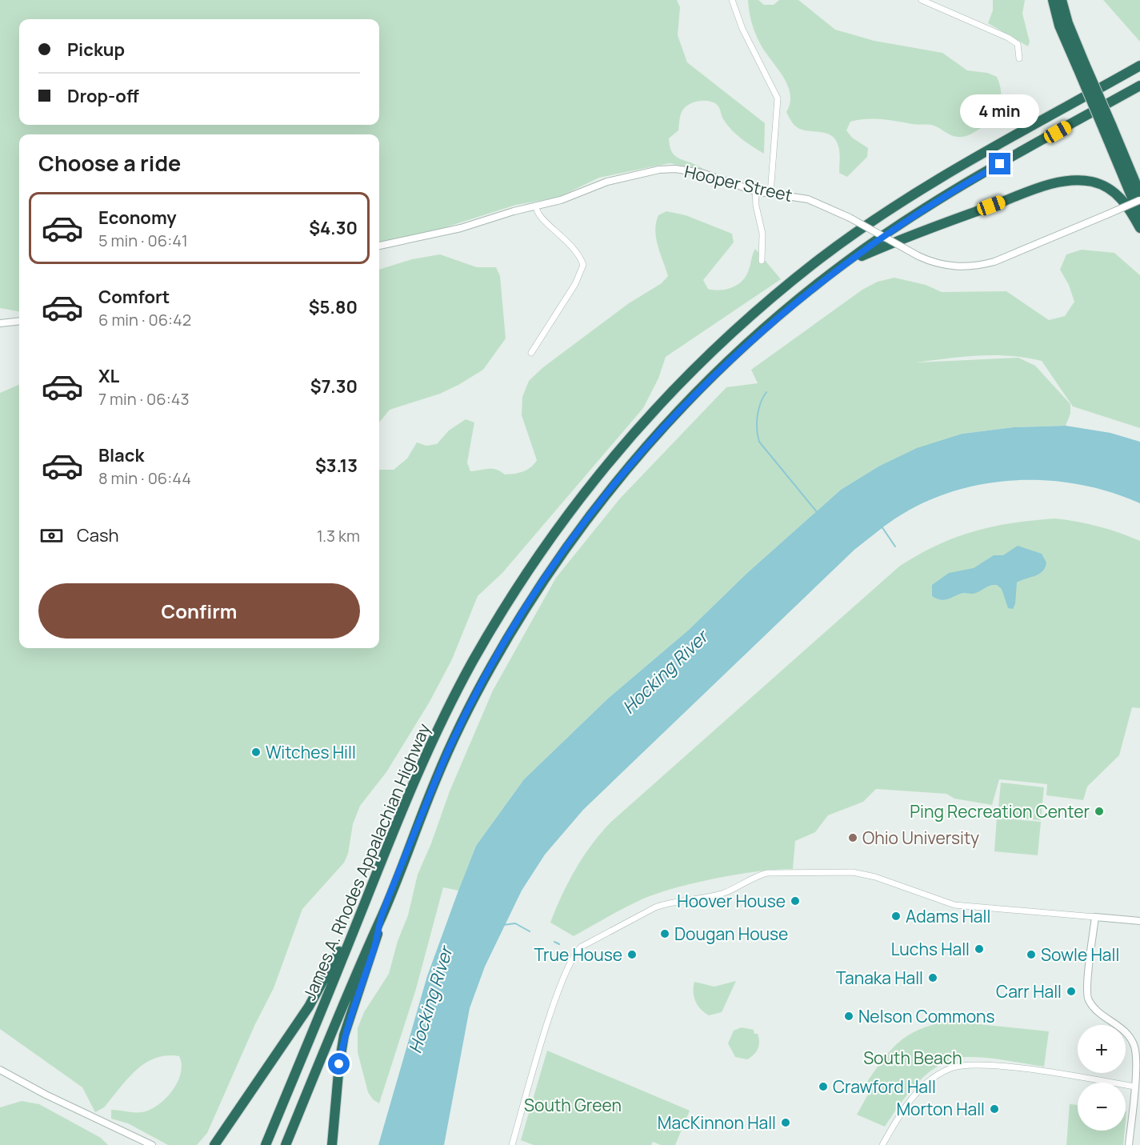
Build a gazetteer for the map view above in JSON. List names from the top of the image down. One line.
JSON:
{"streets":{"highway":["James A. Rhodes Appalachian Highway"],"street":["Hooper Street"]},"water":["Hocking River"],"parks":["South Beach","South Green"],"places":["Witches Hill","Ping Recreation Center","Ohio University","Hoover House","Adams Hall","Dougan House","Luchs Hall","True House","Sowle Hall","Tanaka Hall","Carr Hall","Nelson Commons","Crawford Hall","Morton Hall","MacKinnon Hall"],"page":{"banner":["Pickup","Drop-off"],"bubble":"4 min","heading":"Choose a ride","list":[{"name":"Economy","note":"5 min · 06:41","value":"$4.30"},{"name":"Comfort","note":"6 min · 06:42","value":"$5.80"},{"name":"XL","note":"7 min · 06:43","value":"$7.30"},{"name":"Black","note":"8 min · 06:44","value":"$3.13"}],"pay":["Cash","1.3 km"],"buttons":"Confirm","map_buttons":["+","−"]}}
